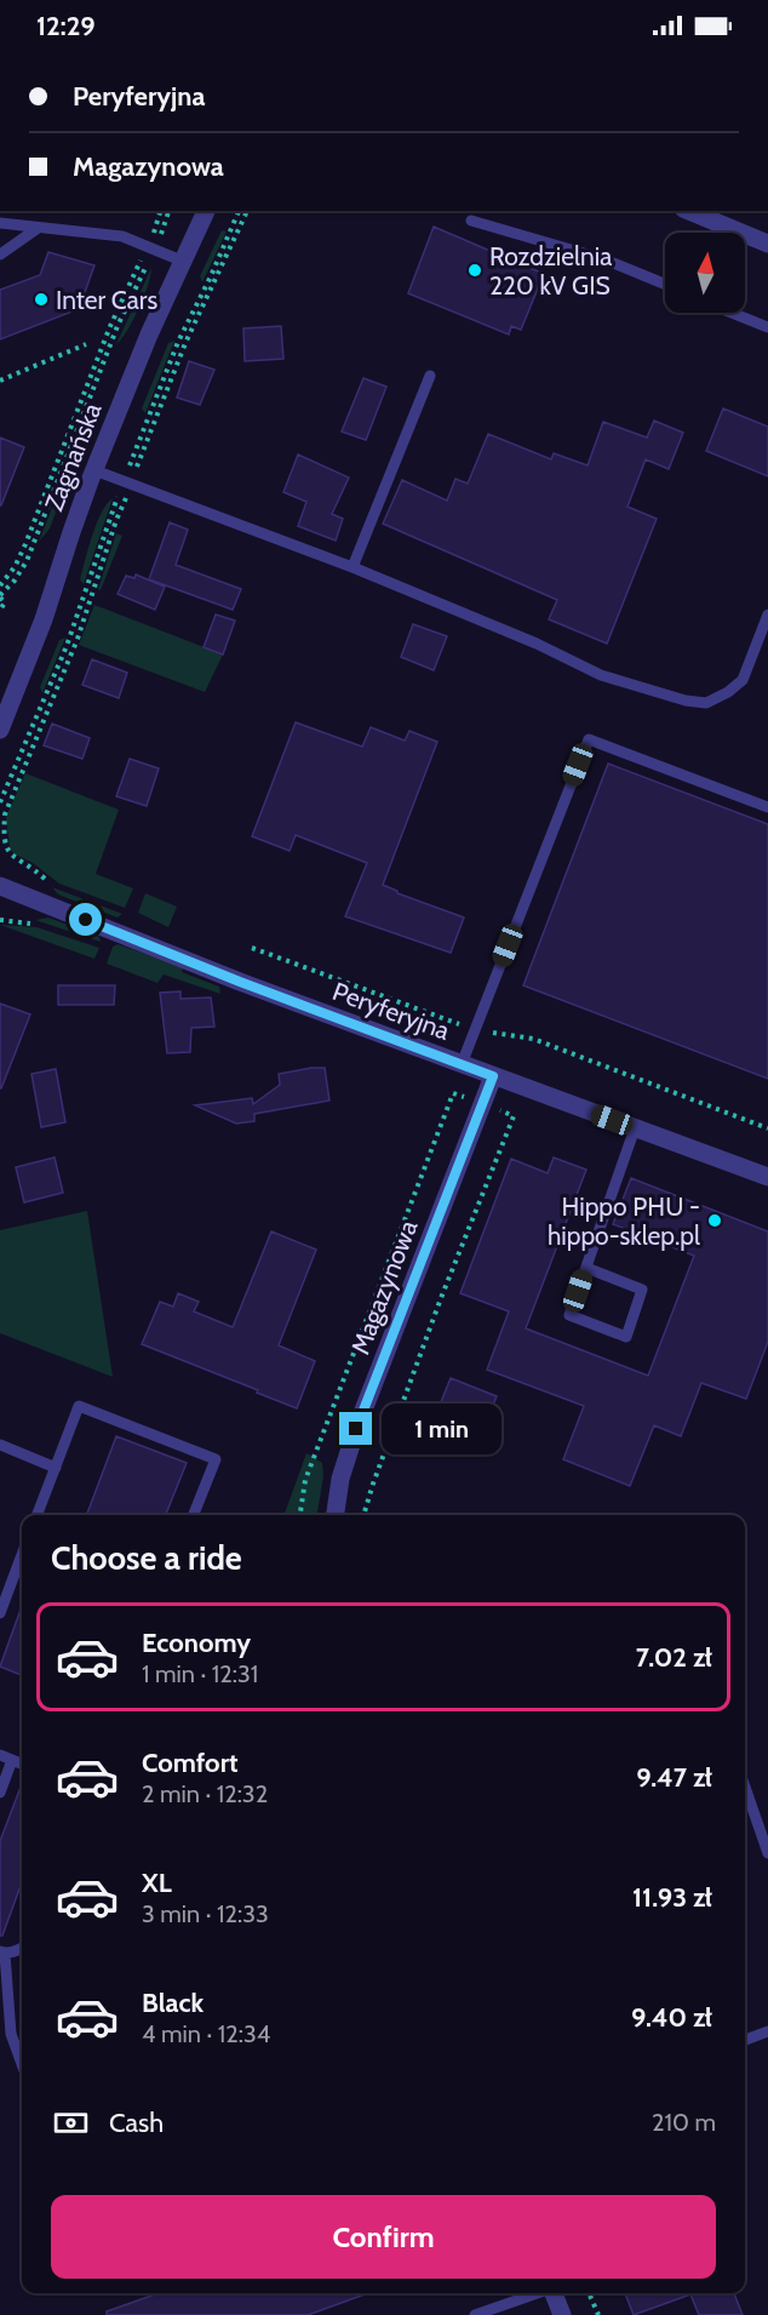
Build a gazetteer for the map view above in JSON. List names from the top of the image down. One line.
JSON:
{"streets":{"street":["Zagnańska","Peryferyjna","Magazynowa"]},"crossings":[["Peryferyjna","Magazynowa"]],"places":["Rozdzielnia 220 kV GIS","Inter Cars","Hippo PHU - hippo-sklep.pl"],"north":"top","page":{"status":"12:29","banner":["Peryferyjna","Magazynowa"],"bubble":"1 min","heading":"Choose a ride","list":[{"name":"Economy","note":"1 min · 12:31","value":"7.02 zł"},{"name":"Comfort","note":"2 min · 12:32","value":"9.47 zł"},{"name":"XL","note":"3 min · 12:33","value":"11.93 zł"},{"name":"Black","note":"4 min · 12:34","value":"9.40 zł"}],"pay":["Cash","210 m"],"buttons":"Confirm"}}
